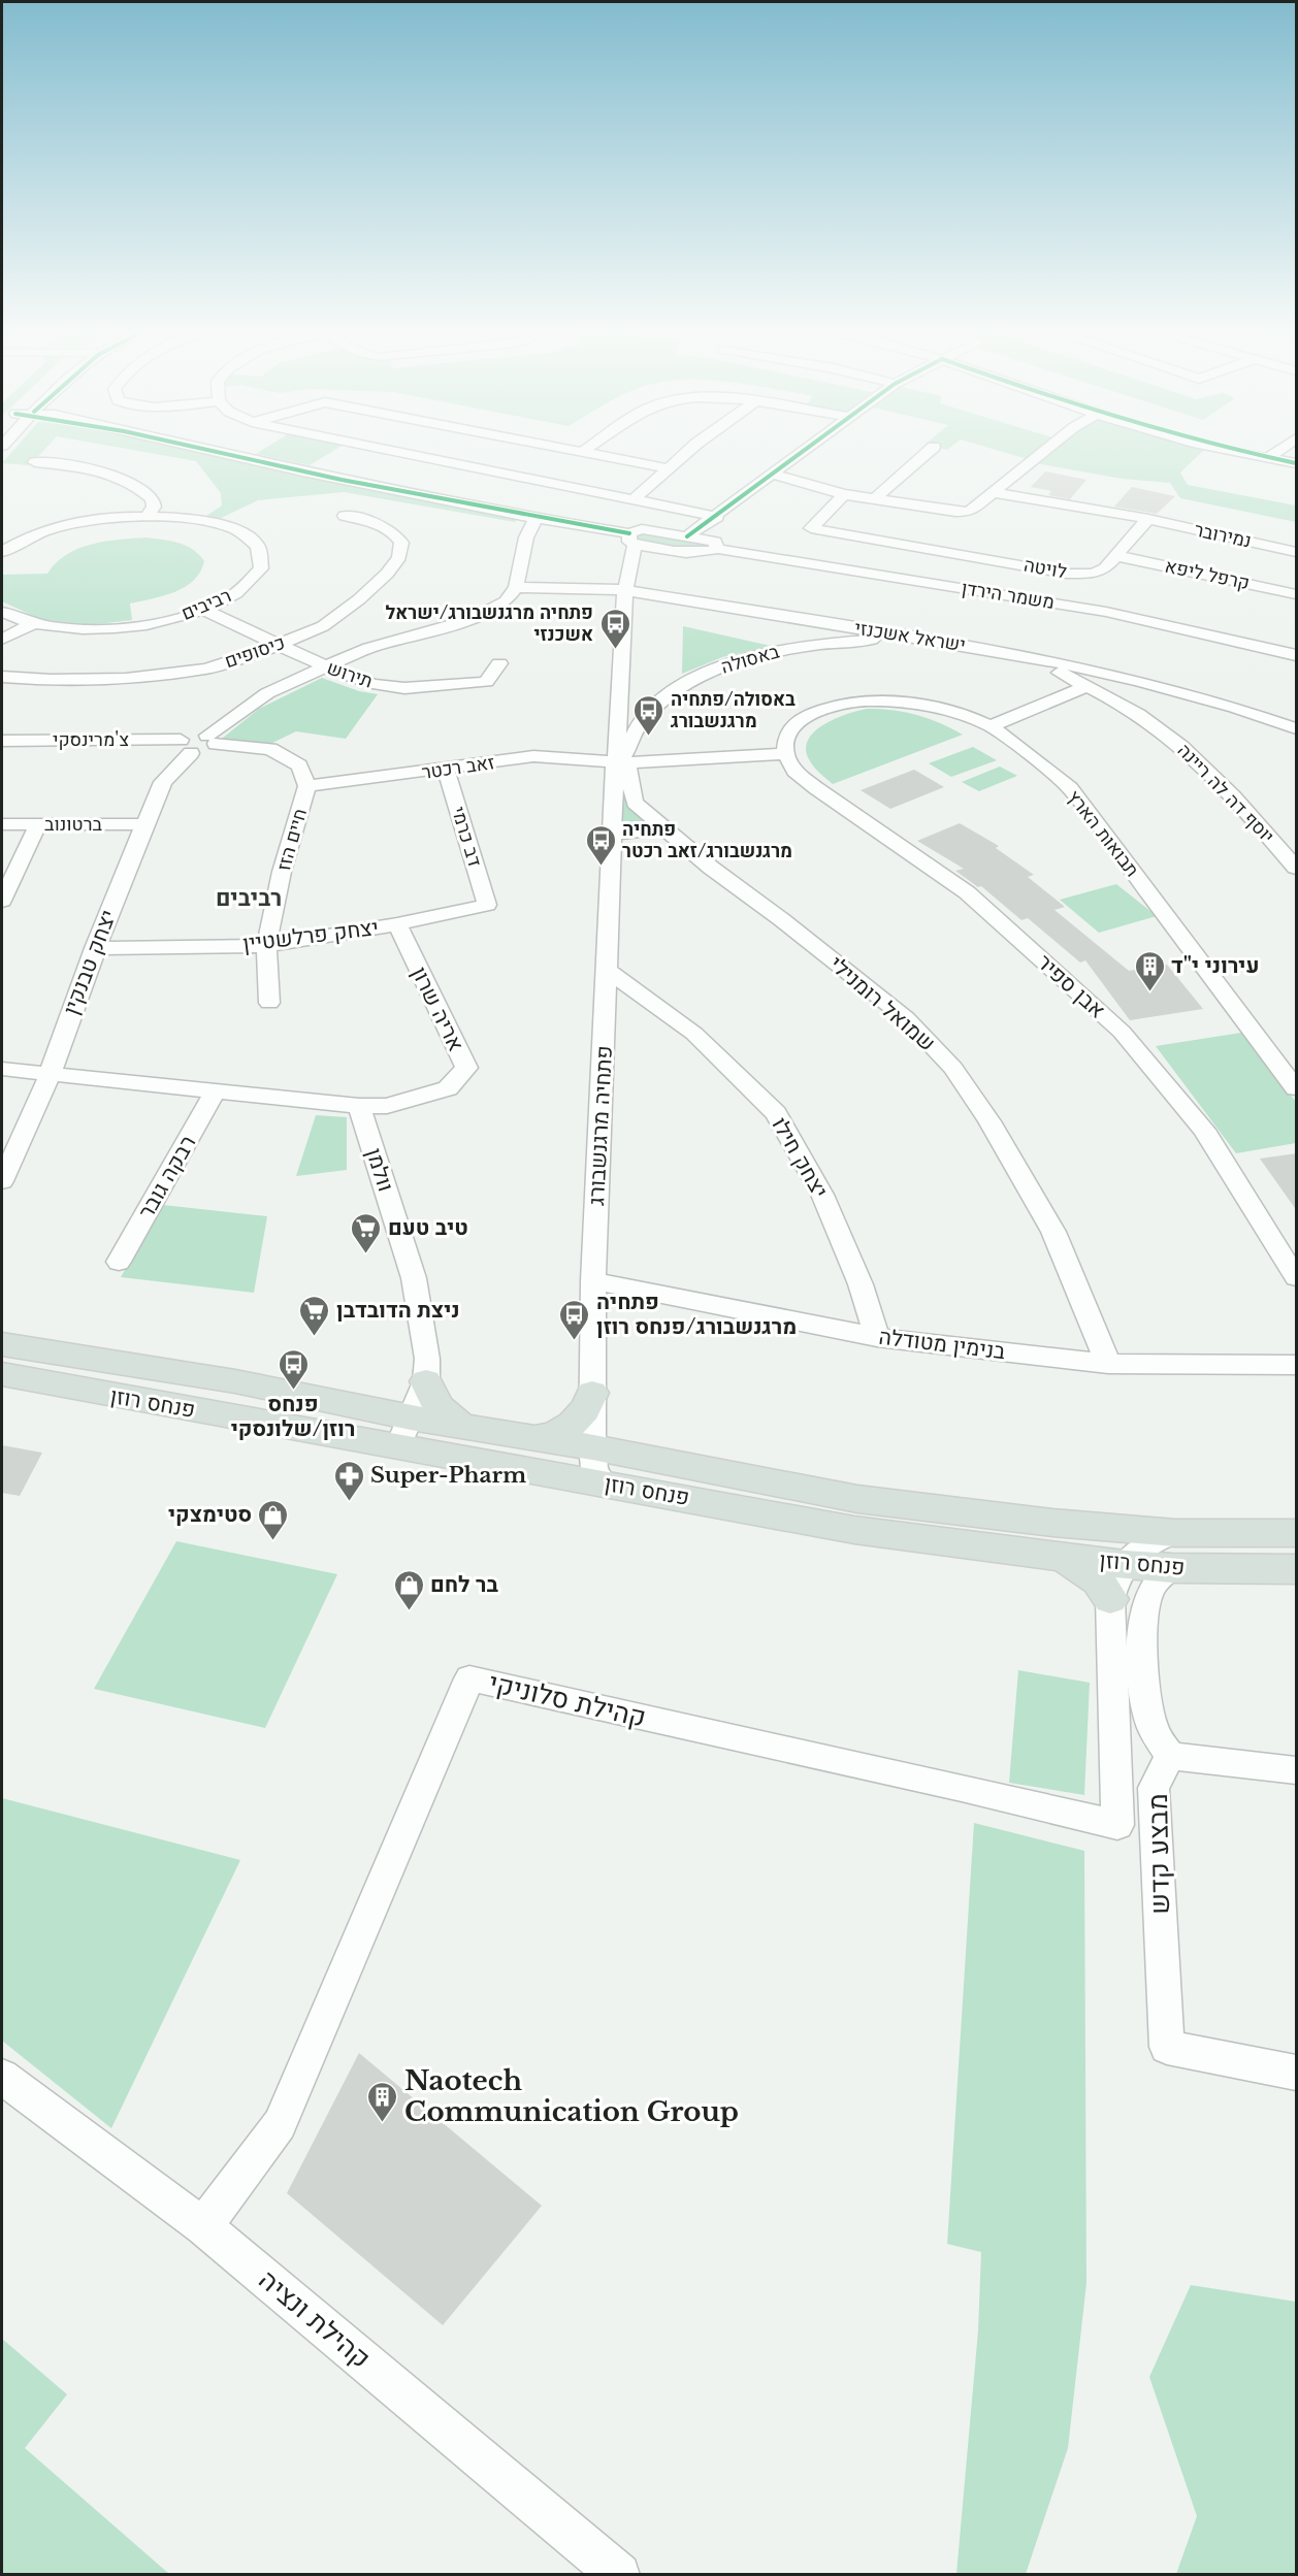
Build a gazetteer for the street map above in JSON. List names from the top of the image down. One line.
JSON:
{"streets":{"main road":["פנחס רוזן"],"street":["נמירובר","לויטה","קרפל ליפא","משמר הירדן","רביבים","ישראל אשכנזי","כיסופים","באסולה","תירוש","צ'מרינסקי","זאב רכטר","יוסף דה לה ריינה","ברטונוב","תבואות הארץ","דב כרמי","חיים הזז","יצחק פרלשטיין","יצחק טבנקין","אבן ספיר","שמואל רומנילי","אריה שרון","פתחיה מרגנשבורג","יצחק חילו","וולמן","רבקה גובר","בנימין מטודלה","קהילת סלוניקי","מבצע קדש","קהילת ונציה"]},"crossings":[["נמירובר","לויטה"],["לויטה","קרפל ליפא"],["רביבים","תירוש"],["ישראל אשכנזי","באסולה"],["ישראל אשכנזי","יוסף דה לה ריינה"],["ישראל אשכנזי","פתחיה מרגנשבורג"],["כיסופים","תירוש"],["באסולה","זאב רכטר"],["באסולה","שמואל רומנילי"],["באסולה","פתחיה מרגנשבורג"],["צ'מרינסקי","יצחק טבנקין"],["זאב רכטר","תבואות הארץ"],["זאב רכטר","דב כרמי"],["זאב רכטר","חיים הזז"],["זאב רכטר","אבן ספיר"],["זאב רכטר","שמואל רומנילי"],["זאב רכטר","פתחיה מרגנשבורג"],["ברטונוב","יצחק טבנקין"],["תבואות הארץ","אבן ספיר"],["דב כרמי","יצחק פרלשטיין"],["חיים הזז","יצחק פרלשטיין"],["יצחק פרלשטיין","יצחק טבנקין"],["יצחק פרלשטיין","אריה שרון"],["שמואל רומנילי","פתחיה מרגנשבורג"],["שמואל רומנילי","בנימין מטודלה"],["אריה שרון","וולמן"],["פתחיה מרגנשבורג","יצחק חילו"],["פתחיה מרגנשבורג","בנימין מטודלה"],["פתחיה מרגנשבורג","פנחס רוזן"],["יצחק חילו","בנימין מטודלה"],["וולמן","פנחס רוזן"],["פנחס רוזן","מבצע קדש"],["קהילת סלוניקי","מבצע קדש"],["קהילת סלוניקי","קהילת ונציה"]],"districts":["רביבים"],"places":{"bus stop":["פתחיה מרגנשבורג/ישראל אשכנזי","באסולה/פתחיה מרגנשבורג","פתחיה מרגנשבורג/זאב רכטר","פתחיה מרגנשבורג/פנחס רוזן","פנחס רוזן/שלונסקי"],"building":["עירוני י\"ד","Naotech Communication Group"],"supermarket":["טיב טעם","ניצת הדובדבן"],"pharmacy":["Super-Pharm"],"shop":["סטימצקי","בר לחם"]}}
